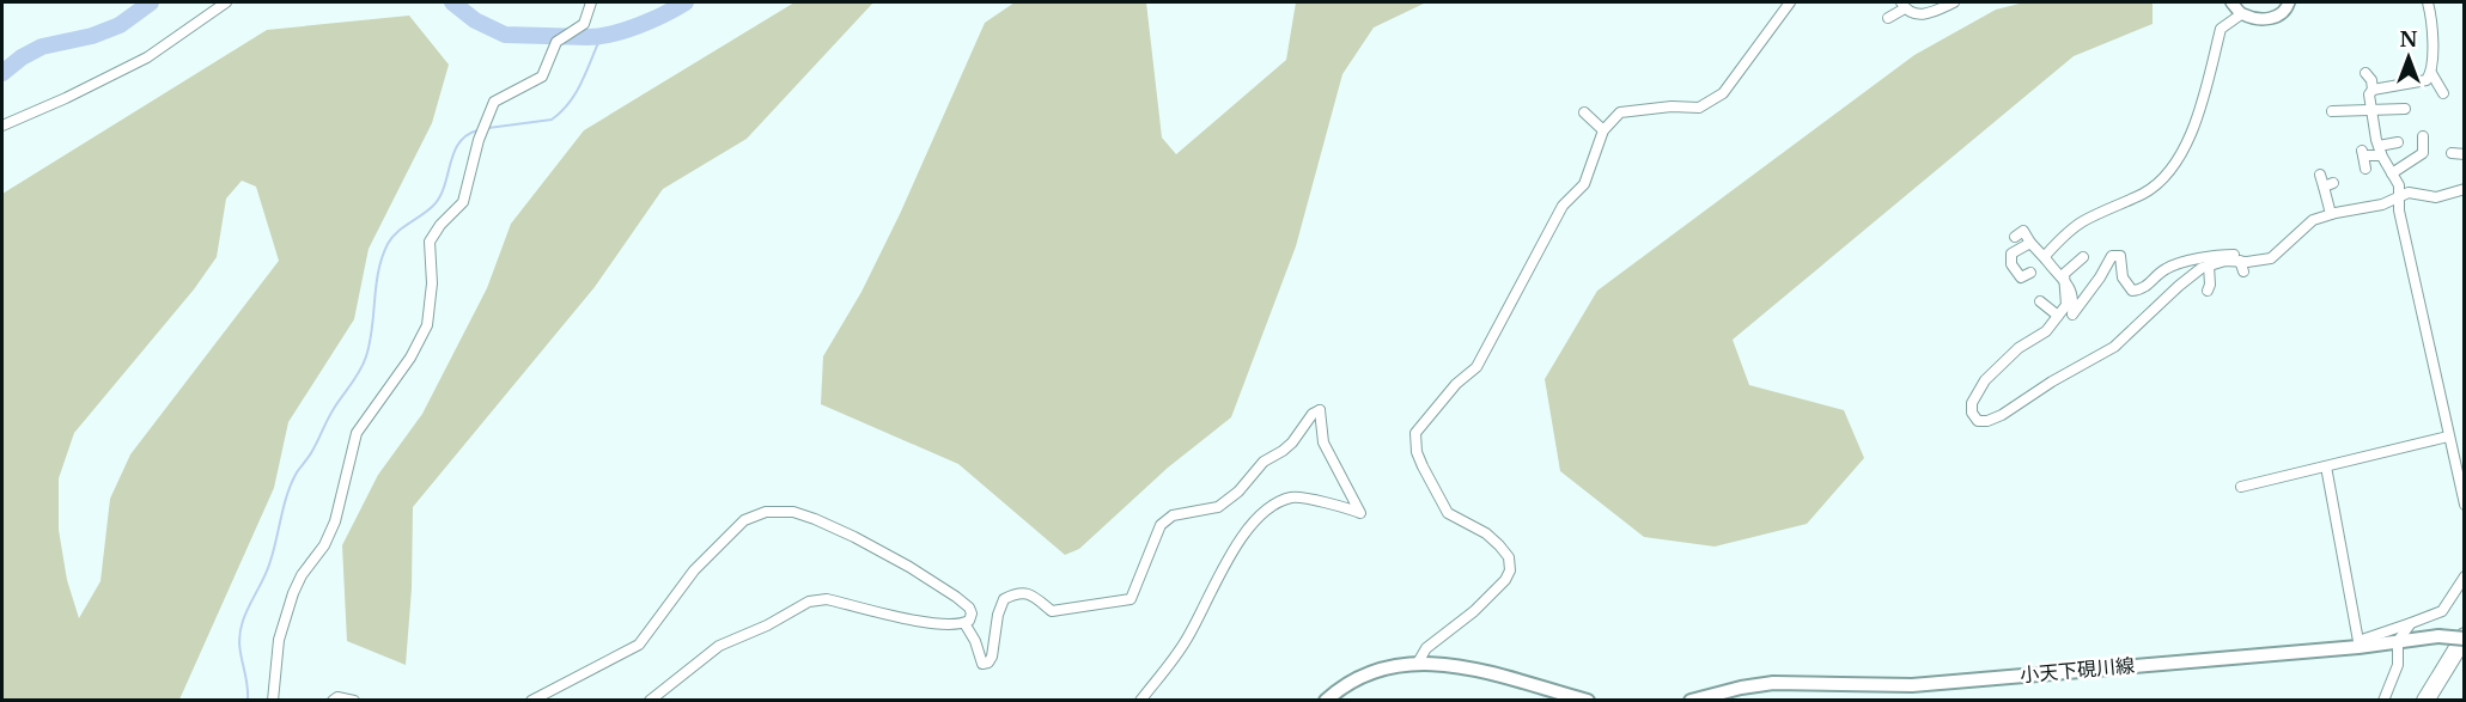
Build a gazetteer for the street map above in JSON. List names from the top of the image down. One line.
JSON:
{"streets":{"main road":["小天下硯川線"]},"north":"top"}
